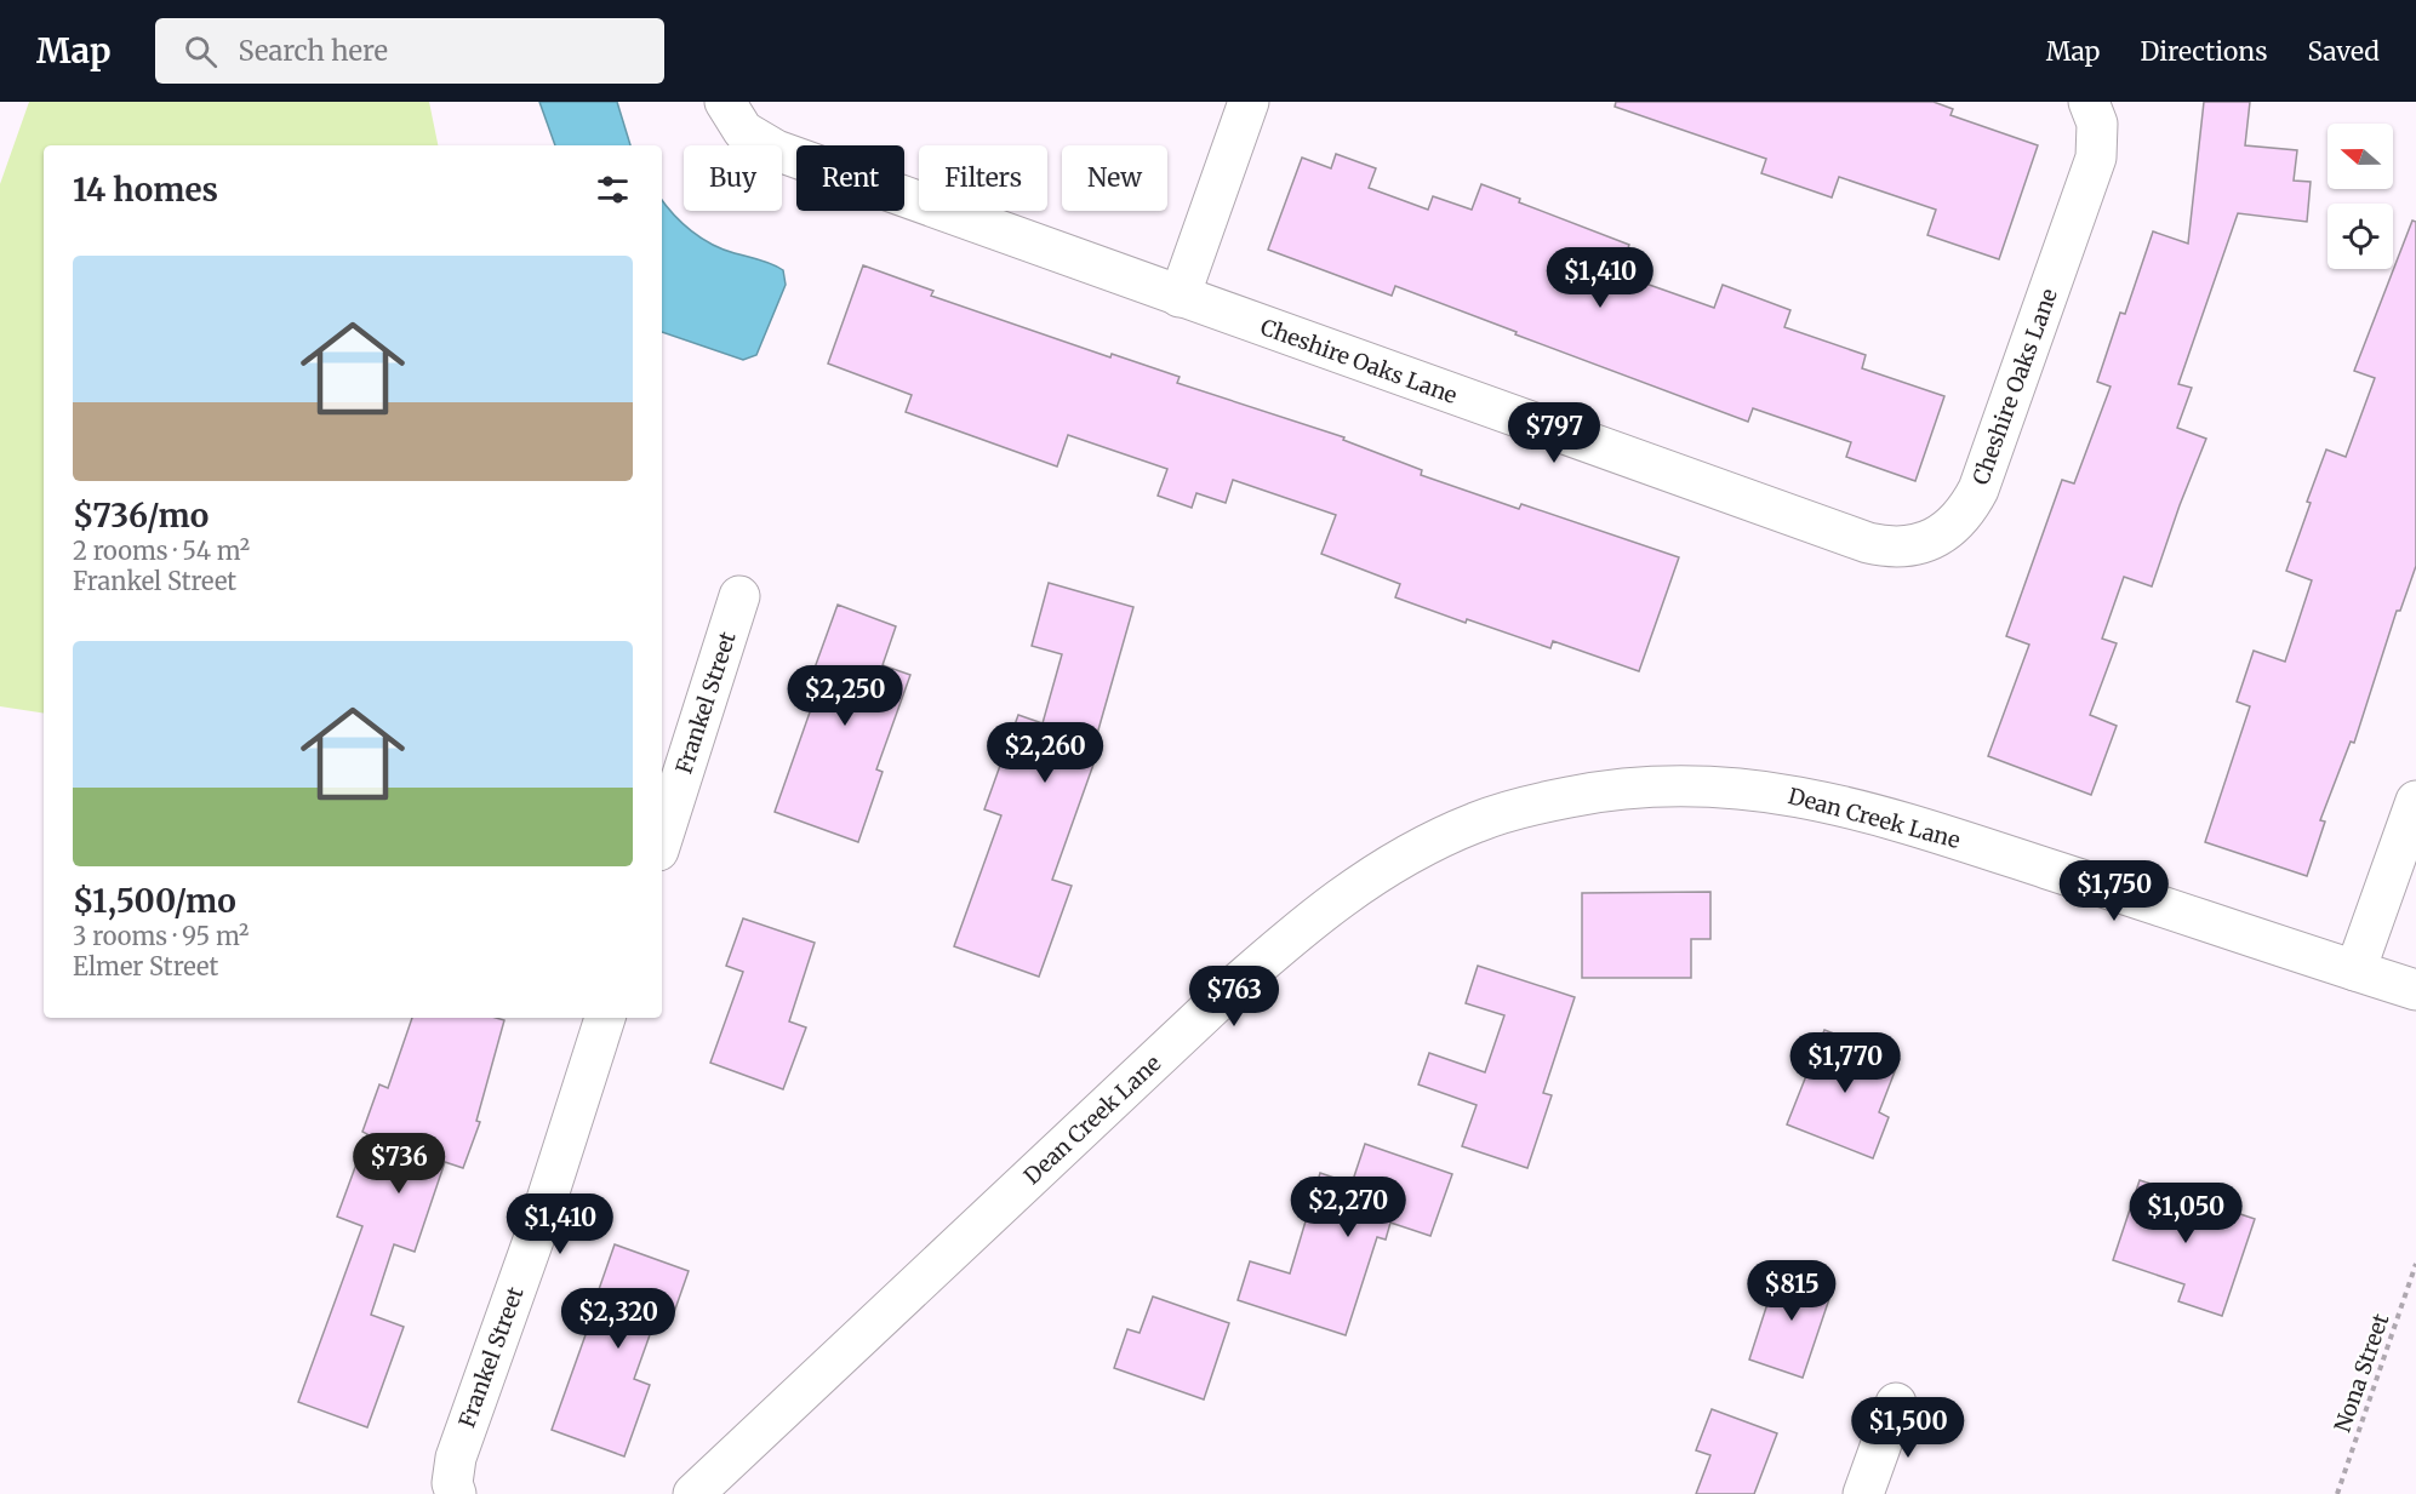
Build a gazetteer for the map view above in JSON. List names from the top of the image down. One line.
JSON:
{"streets":{"street":["Cheshire Oaks Lane","Frankel Street","Dean Creek Lane"],"path":["Nona Street"]},"north":"left","page":{"header":"Map","search":"Search here","nav":["Map","Directions","Saved"],"chip":["Buy","Rent","Filters","New"],"heading":"14 homes","list":[{"name":"$736/mo","note":"2 rooms · 54 m² · Frankel Street"},{"name":"$1,500/mo","note":"3 rooms · 95 m² · Elmer Street"}],"price":["$1,410","$797","$2,250","$2,260","$1,750","$763","$1,770","$736","$2,270","$1,050","$1,410","$815","$2,320","$1,500"]}}
